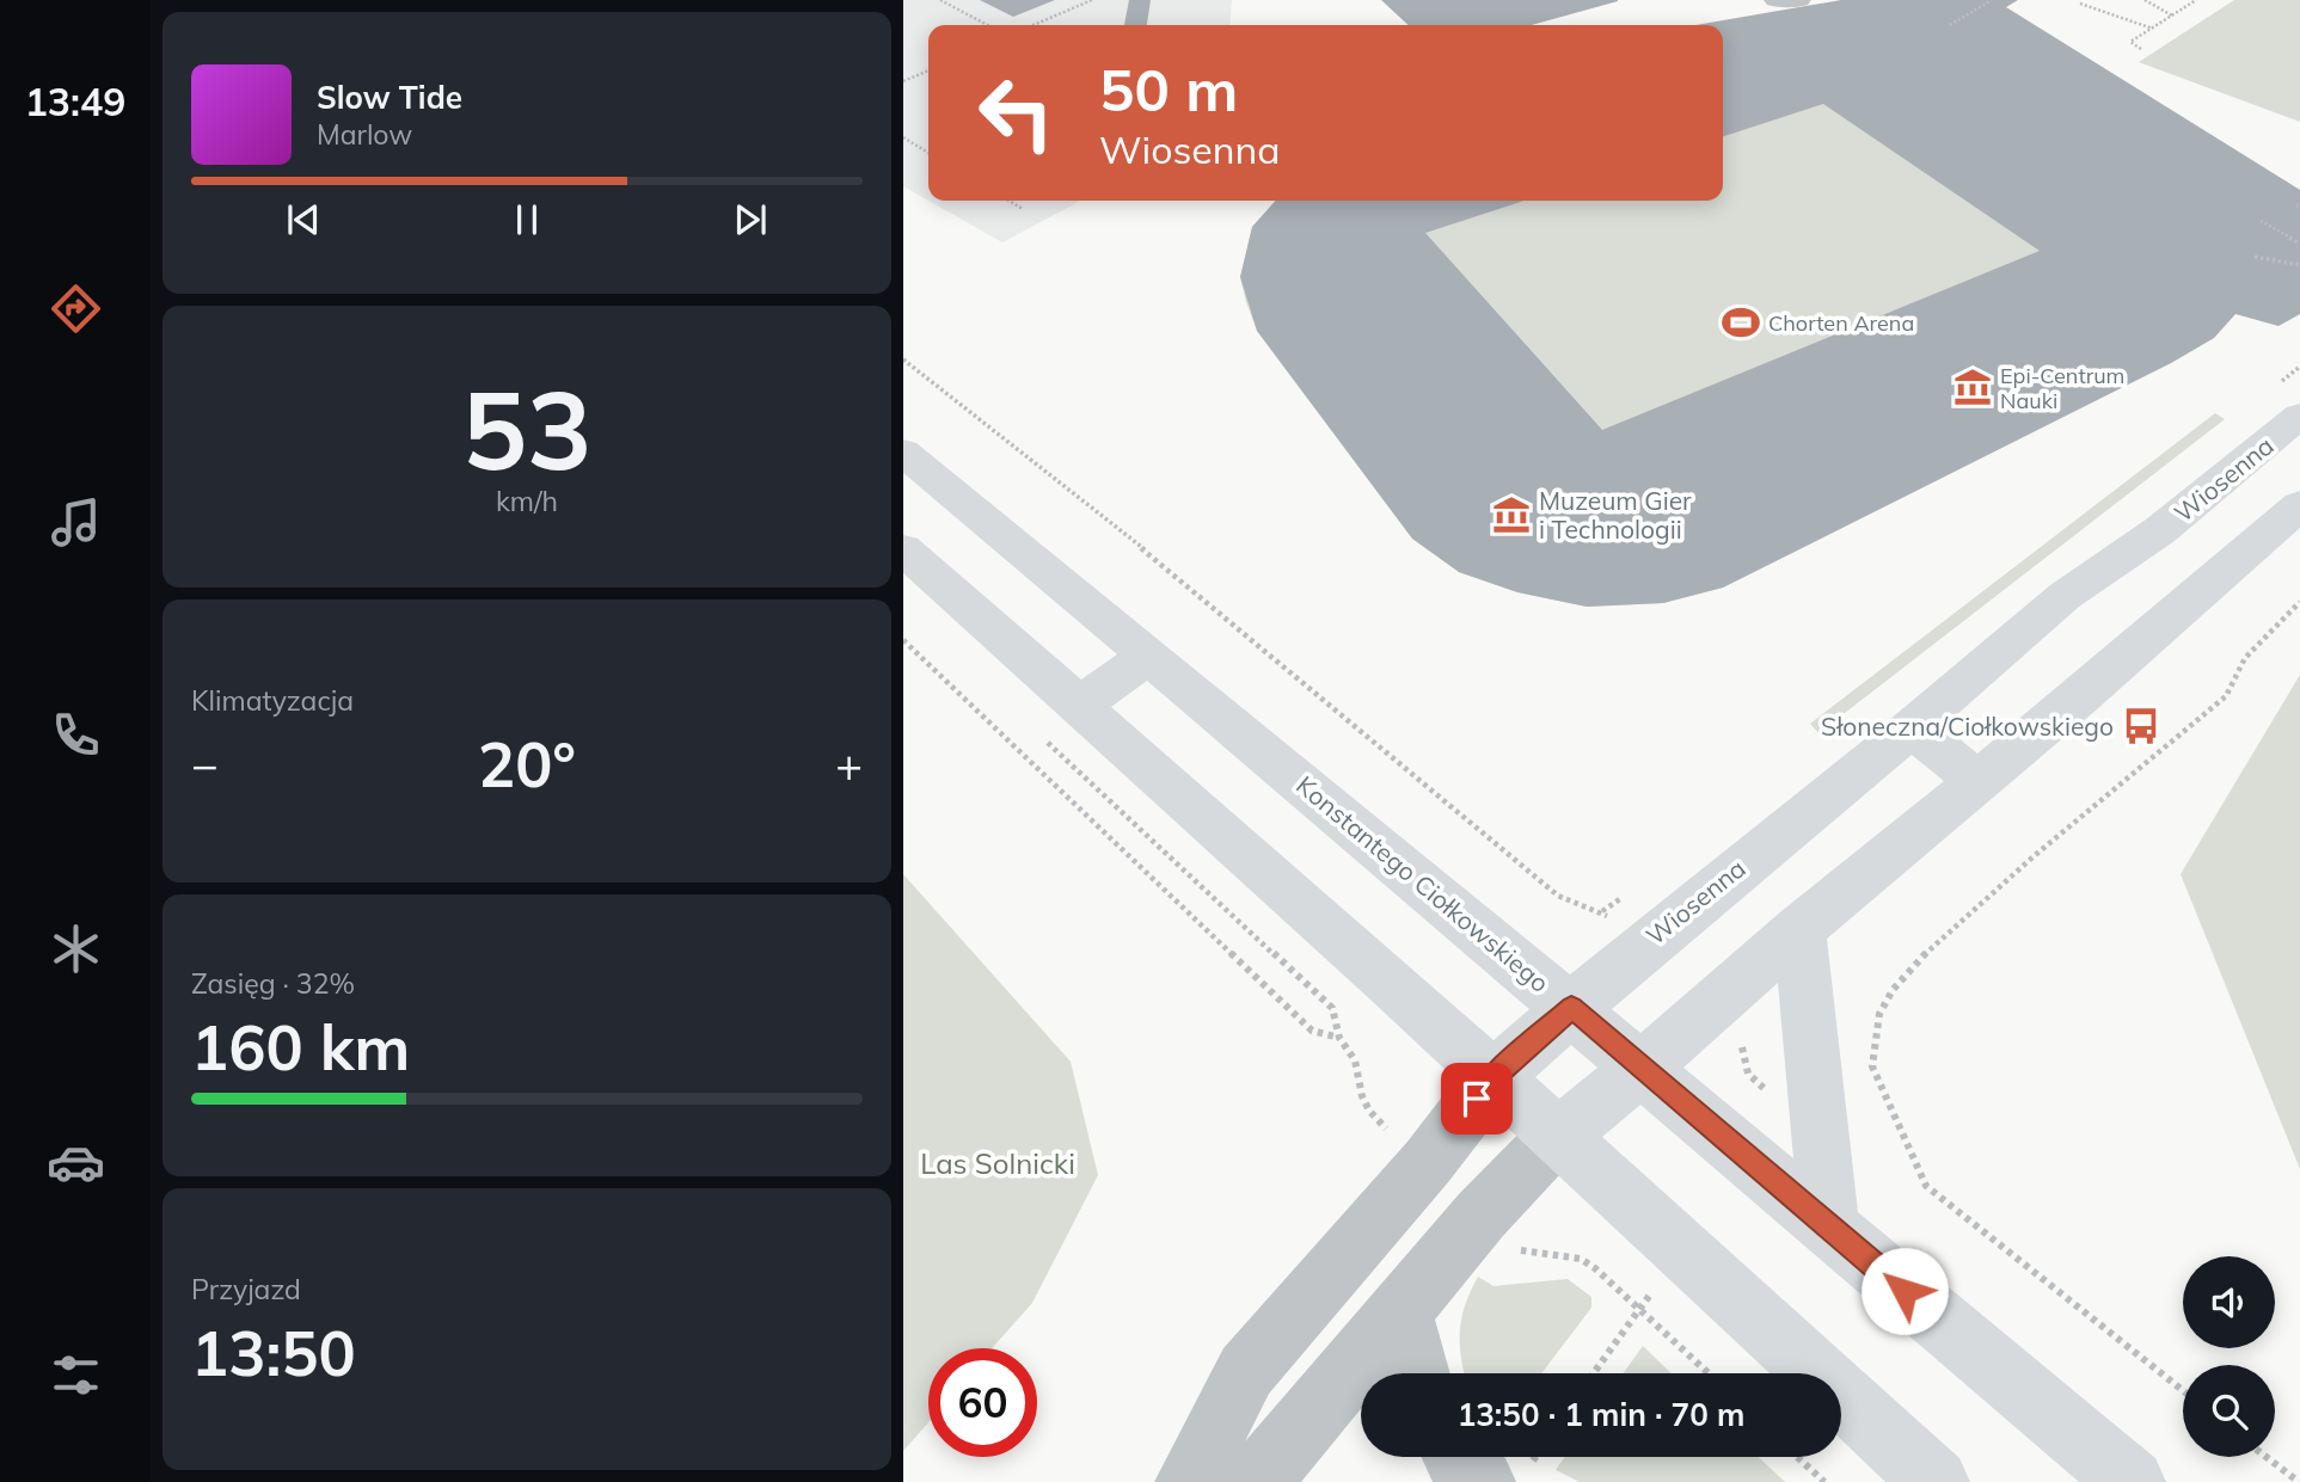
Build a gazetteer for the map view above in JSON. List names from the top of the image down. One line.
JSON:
{"streets":{"main road":["Wiosenna","Konstantego Ciołkowskiego"]},"crossings":[["Wiosenna","Konstantego Ciołkowskiego"]],"parks":["Las Solnicki"],"places":{"sports":["Chorten Arena"],"museum":["Epi-Centrum Nauki","Muzeum Gier i Technologii"],"bus stop":["Słoneczna/Ciołkowskiego"]},"page":{"tabs":"13:49","turn":["50 m","Wiosenna"],"song":["Slow Tide","Marlow"],"tile":[["53","km/h"],"Klimatyzacja",["Zasięg · 32%","160 km"],["Przyjazd","13:50"]],"heat":["−","20°","+"],"limit":"60","trip":"13:50 · 1 min · 70 m"}}
